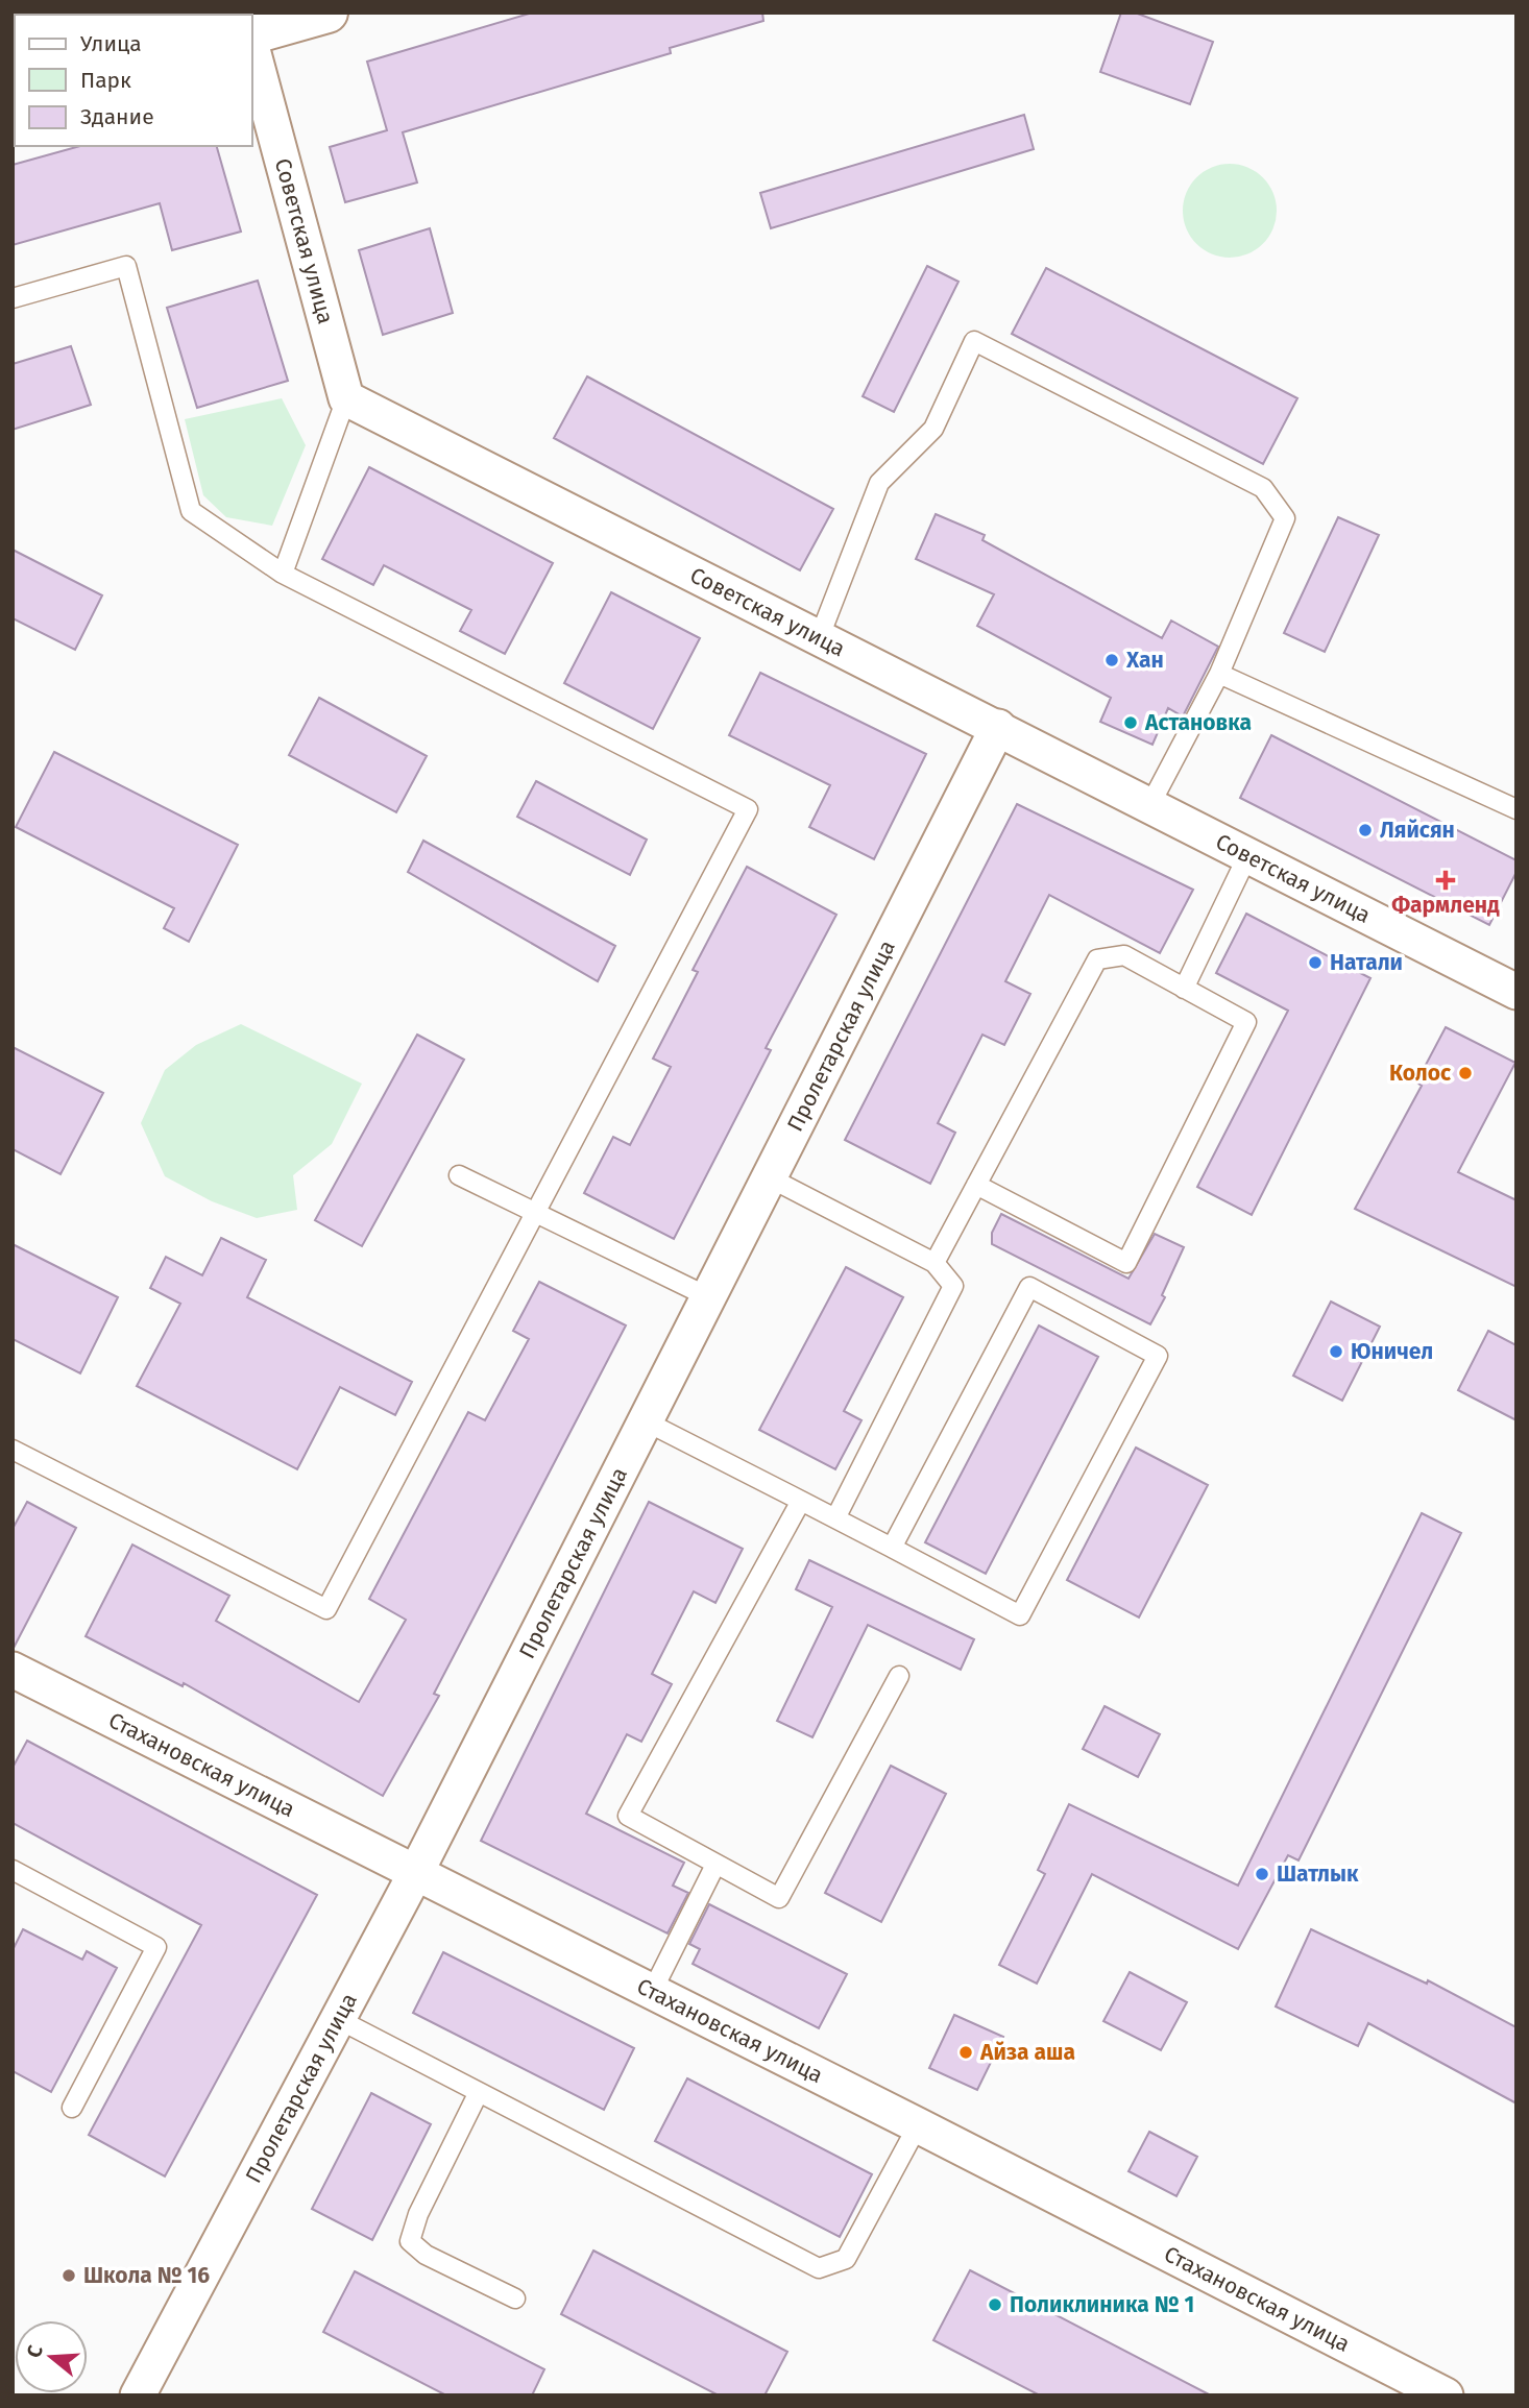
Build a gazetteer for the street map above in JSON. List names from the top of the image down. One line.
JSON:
{"streets":{"street":["Советская улица","Пролетарская улица","Стахановская улица"]},"crossings":[["Советская улица","Пролетарская улица"],["Пролетарская улица","Стахановская улица"]],"places":{"other":["Хан","Астановка","Ляйсян","Натали","Колос","Юничел","Шатлык","Айза аша","Школа № 16","Поликлиника № 1"],"health":["Фармленд"]},"legend":["Улица","Парк","Здание"],"north":"left"}
